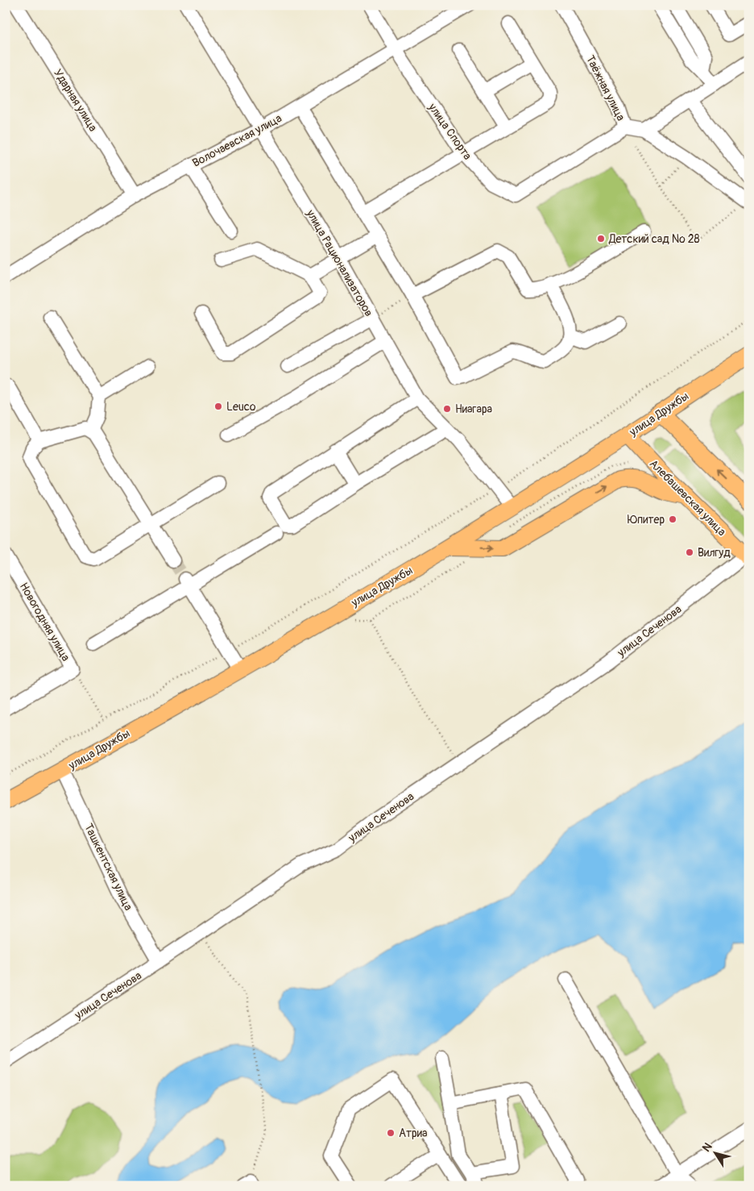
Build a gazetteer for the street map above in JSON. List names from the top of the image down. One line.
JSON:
{"streets":{"main road":["улица Дружбы","Алебашевская улица"],"street":["Таёжная улица","Ударная улица","улица Спорта","Волочаевская улица","улица Рационализаторов","Новогодняя улица","улица Сеченова","Ташкентская улица"]},"crossings":[["Таёжная улица","улица Спорта"],["Ударная улица","Волочаевская улица"],["улица Спорта","Волочаевская улица"],["Волочаевская улица","улица Рационализаторов"],["улица Рационализаторов","улица Дружбы"],["улица Дружбы","Алебашевская улица"],["улица Дружбы","Ташкентская улица"],["Алебашевская улица","улица Сеченова"],["улица Сеченова","Ташкентская улица"]],"places":["Детский сад № 28","Leuco","Ниагара","Юпитер","Вилгуд","Атриа"],"north":"top left"}
